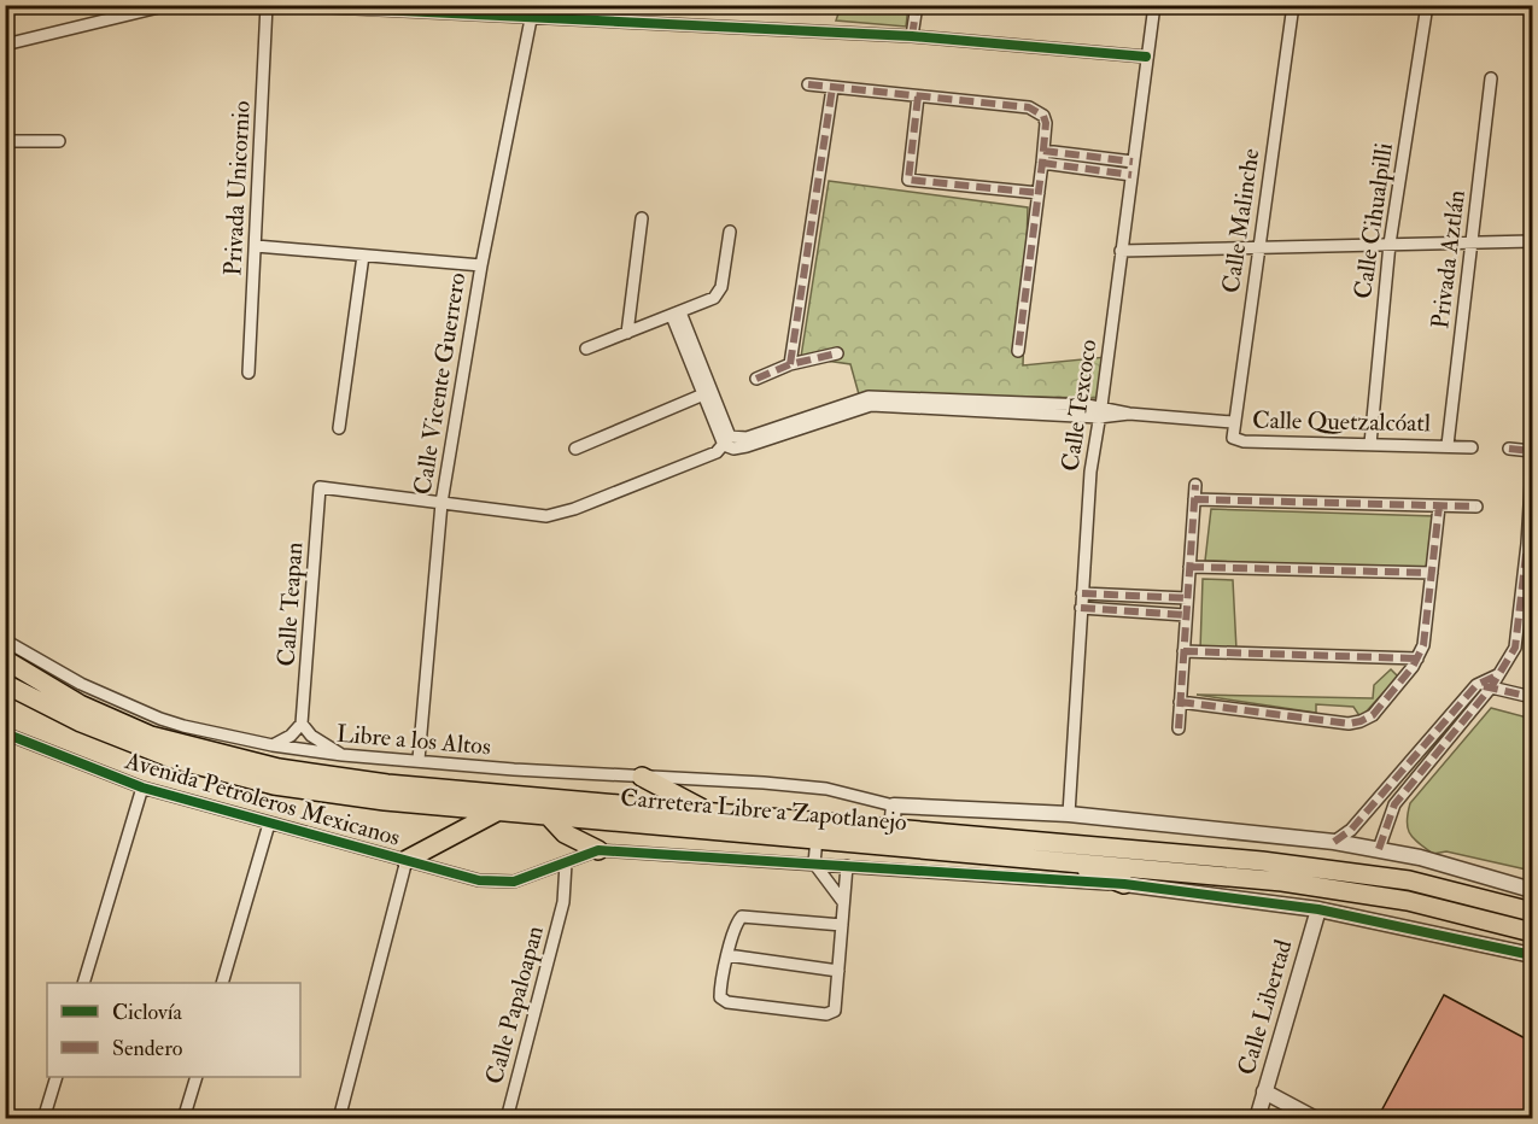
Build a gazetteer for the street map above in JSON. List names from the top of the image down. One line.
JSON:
{"streets":{"main road":["Carretera Libre a Zapotlanejo"],"street":["Privada Unicornio","Calle Malinche","Calle Cihualpilli","Privada Aztlán","Calle Vicente Guerrero","Calle Texcoco","Calle Quetzalcóatl","Calle Teapan","Libre a los Altos","Avenida Petroleros Mexicanos","Calle Papaloapan","Calle Libertad"]},"crossings":[["Calle Malinche","Calle Quetzalcóatl"],["Calle Cihualpilli","Calle Quetzalcóatl"],["Privada Aztlán","Calle Quetzalcóatl"],["Calle Vicente Guerrero","Calle Teapan"],["Calle Vicente Guerrero","Libre a los Altos"],["Calle Texcoco","Carretera Libre a Zapotlanejo"],["Libre a los Altos","Carretera Libre a Zapotlanejo"],["Avenida Petroleros Mexicanos","Calle Papaloapan"]],"legend":["Ciclovía","Sendero"]}
